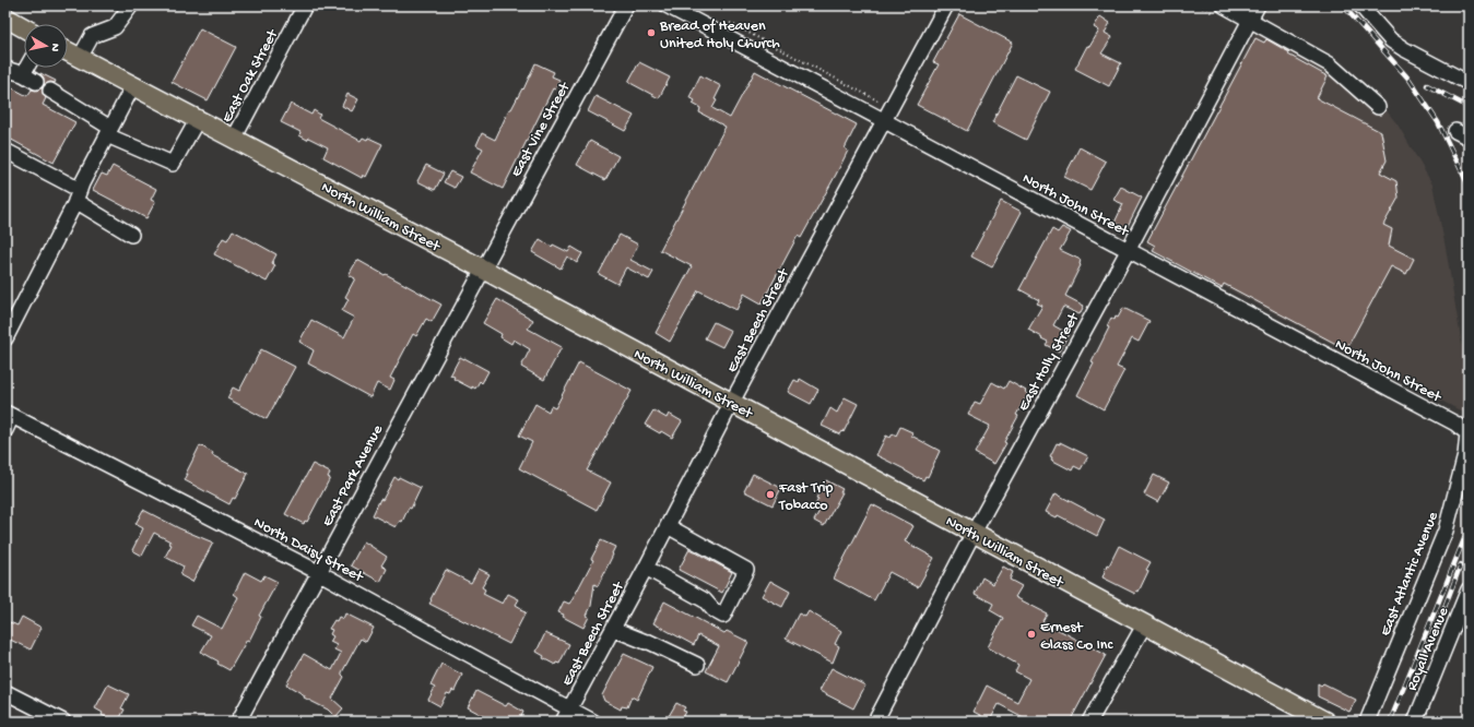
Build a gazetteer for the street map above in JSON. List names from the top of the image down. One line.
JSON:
{"streets":{"main road":["North William Street"],"street":["East Oak Street","East Vine Street","North John Street","East Beech Street","East Holly Street","East Park Avenue","North Daisy Street","East Atlantic Avenue","Royall Avenue"]},"crossings":[["East Oak Street","North William Street"],["East Vine Street","North William Street"],["East Vine Street","East Park Avenue"],["North John Street","East Beech Street"],["North John Street","East Holly Street"],["North John Street","East Atlantic Avenue"],["North William Street","East Beech Street"],["North William Street","East Holly Street"],["North William Street","East Park Avenue"],["East Beech Street","North Daisy Street"],["East Park Avenue","North Daisy Street"]],"places":["Bread of Heaven United Holy Church","Fast Trip Tobacco","Ernest Glass Co Inc"],"north":"right"}
